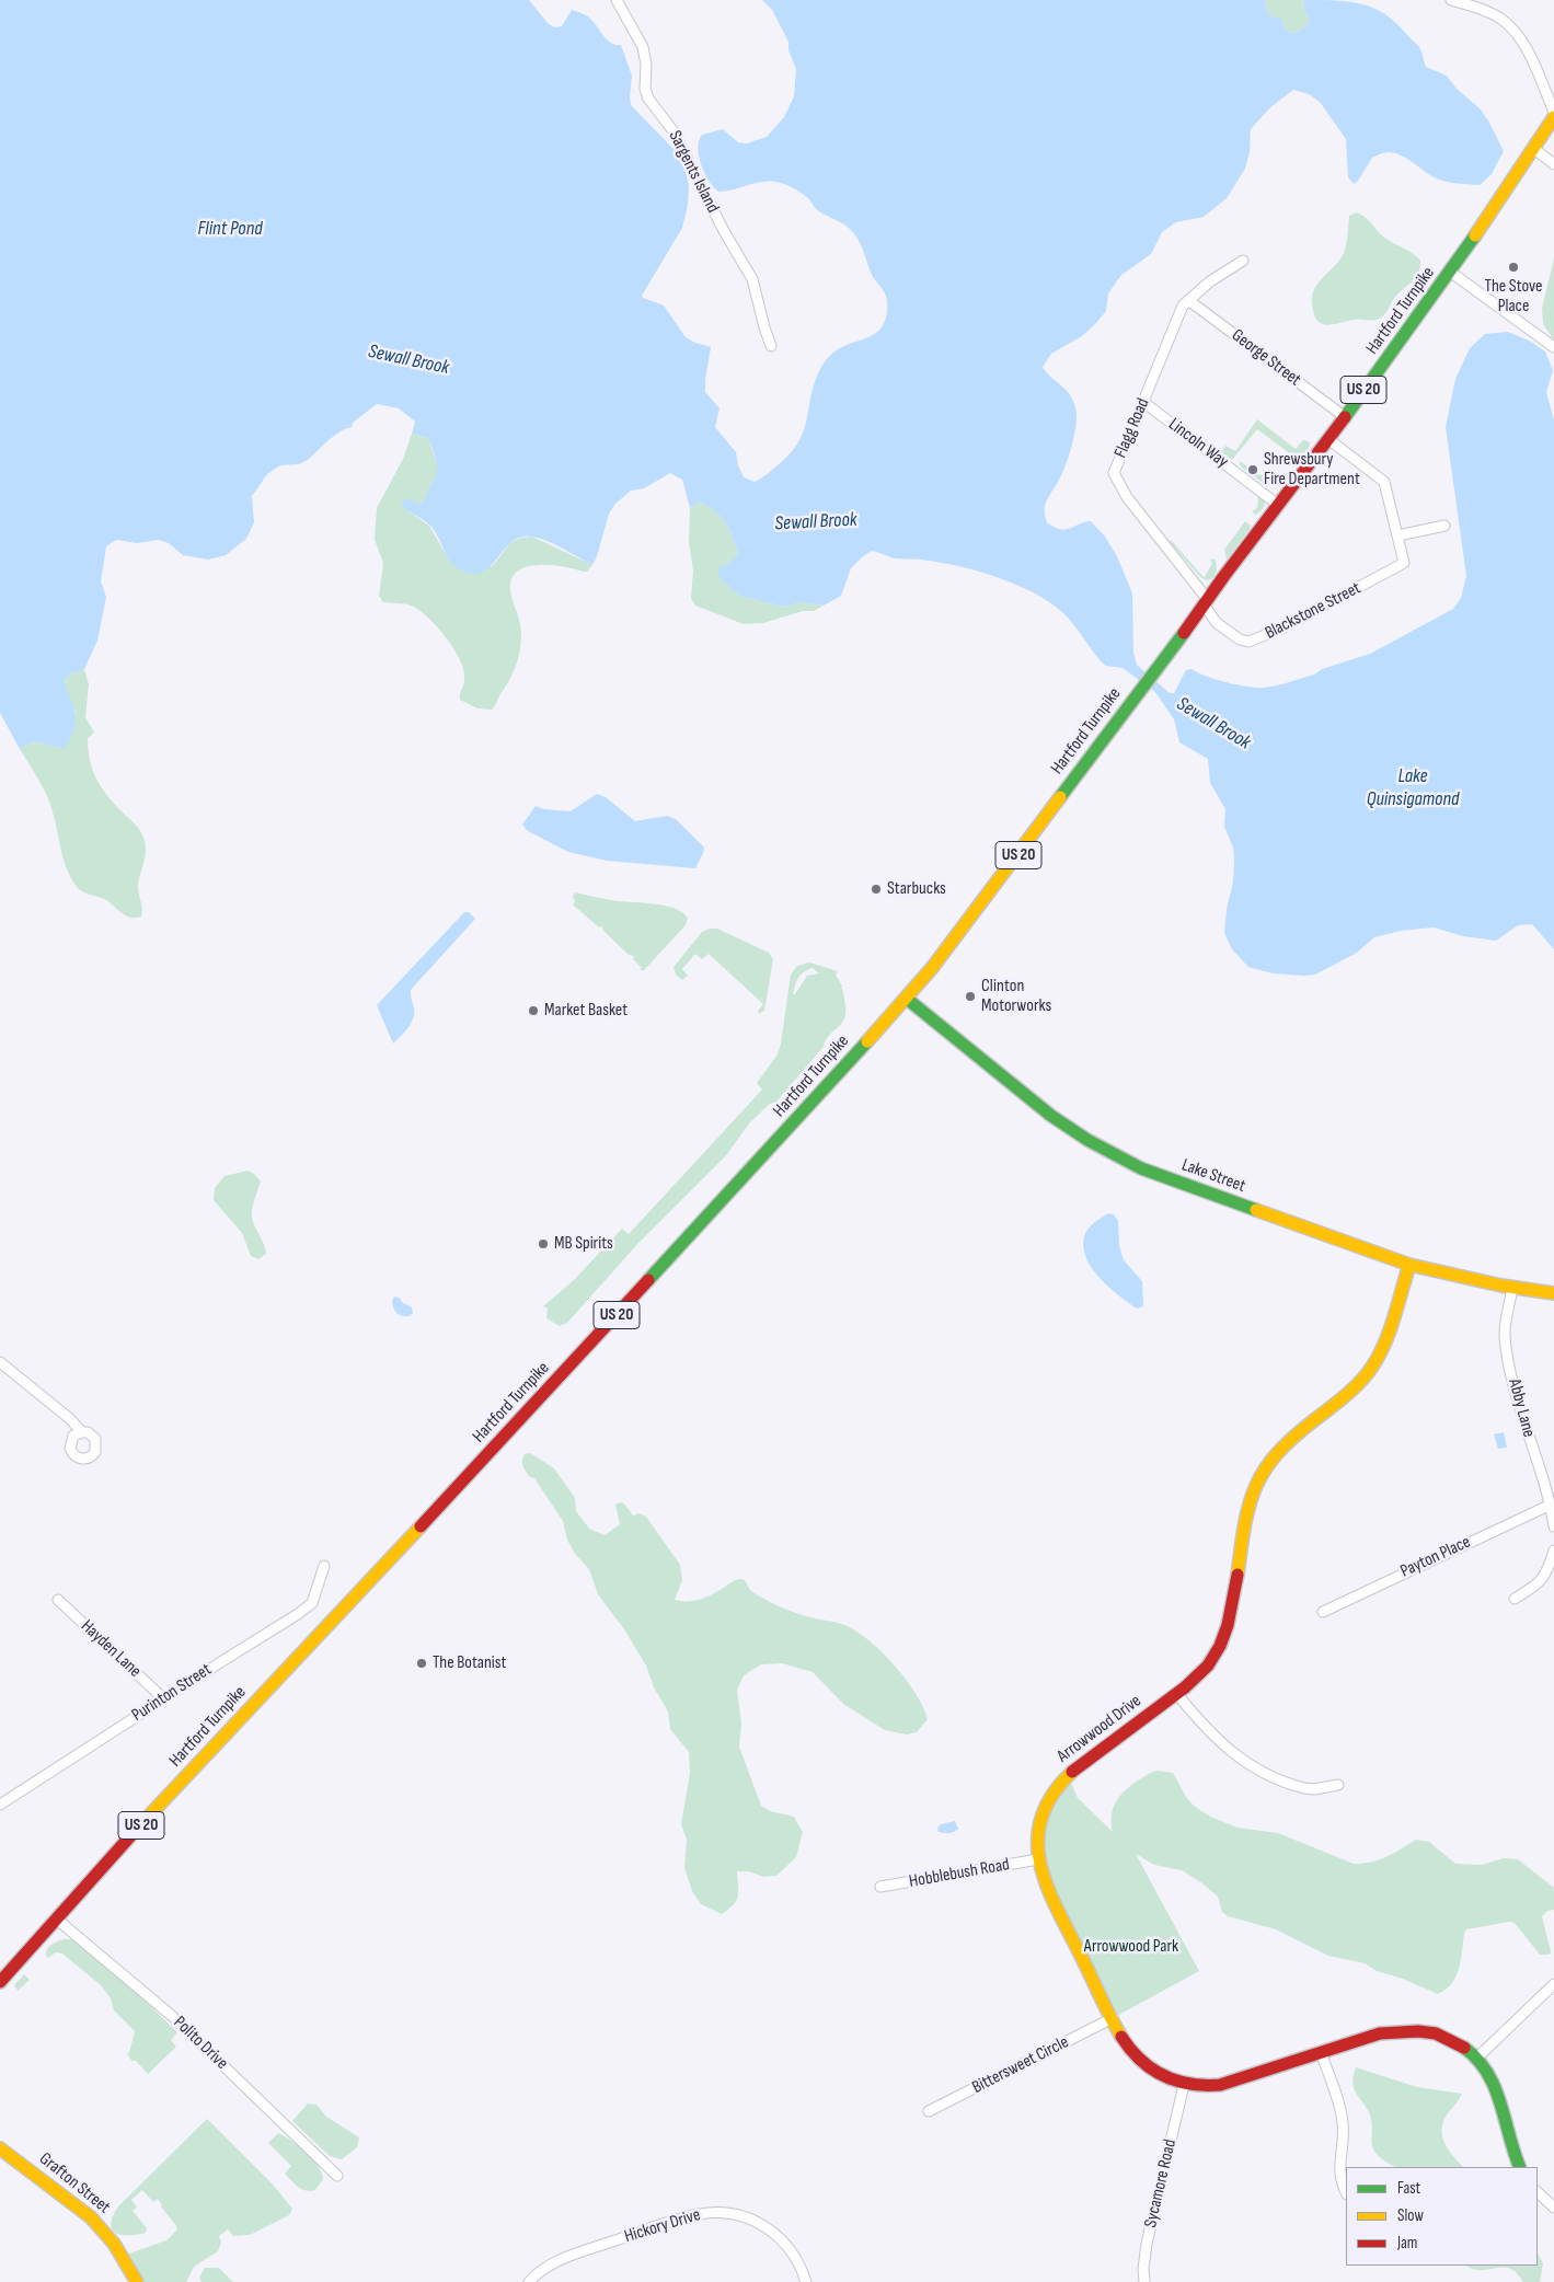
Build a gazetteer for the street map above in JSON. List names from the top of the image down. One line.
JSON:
{"streets":{"main road":["Hartford Turnpike","US 20","Lake Street","Arrowwood Drive","Grafton Street"],"street":["Sargents Island","George Street","Flagg Road","Lincoln Way","Blackstone Street","Abby Lane","Payton Place","Hayden Lane","Purinton Street","Hobblebush Road","Polito Drive","Bittersweet Circle","Sycamore Road","Hickory Drive"]},"crossings":[["Hartford Turnpike","George Street"],["Hartford Turnpike","Flagg Road"],["Hartford Turnpike","Lincoln Way"],["Hartford Turnpike","Blackstone Street"],["Hartford Turnpike","Lake Street"],["Hartford Turnpike","Polito Drive"],["George Street","Flagg Road"],["Flagg Road","Lincoln Way"],["Flagg Road","Blackstone Street"],["Lake Street","Abby Lane"],["Lake Street","Arrowwood Drive"],["Abby Lane","Payton Place"],["Hayden Lane","Purinton Street"],["Arrowwood Drive","Hobblebush Road"],["Arrowwood Drive","Bittersweet Circle"],["Arrowwood Drive","Sycamore Road"]],"water":["Flint Pond","Sewall Brook","Lake Quinsigamond"],"parks":["Arrowwood Park"],"places":["The Stove Place","Shrewsbury Fire Department","Starbucks","Clinton Motorworks","Market Basket","MB Spirits","The Botanist"],"legend":["Fast","Slow","Jam"]}
